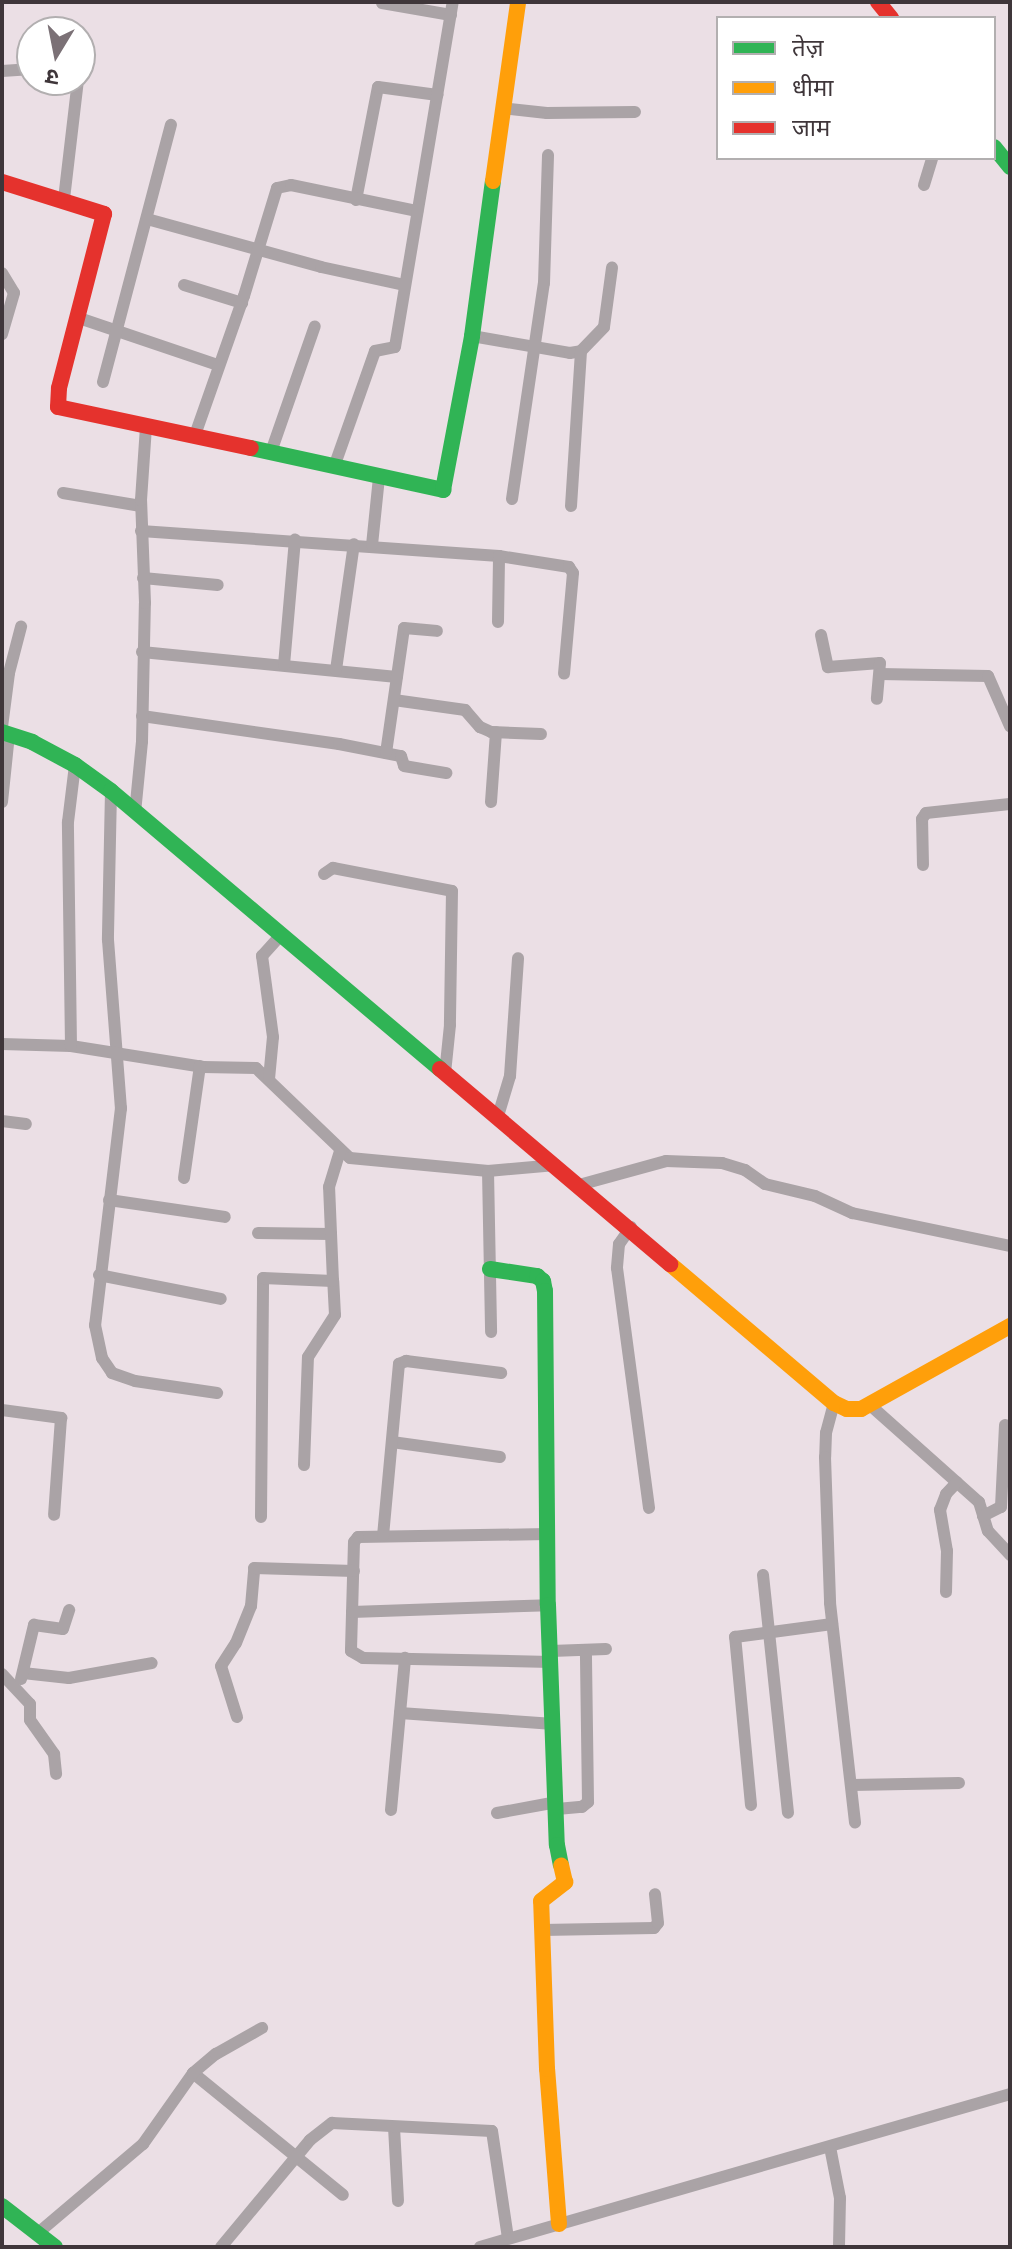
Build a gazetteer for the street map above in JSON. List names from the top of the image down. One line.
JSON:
{"legend":["तेज़","धीमा","जाम"],"north":"bottom"}
